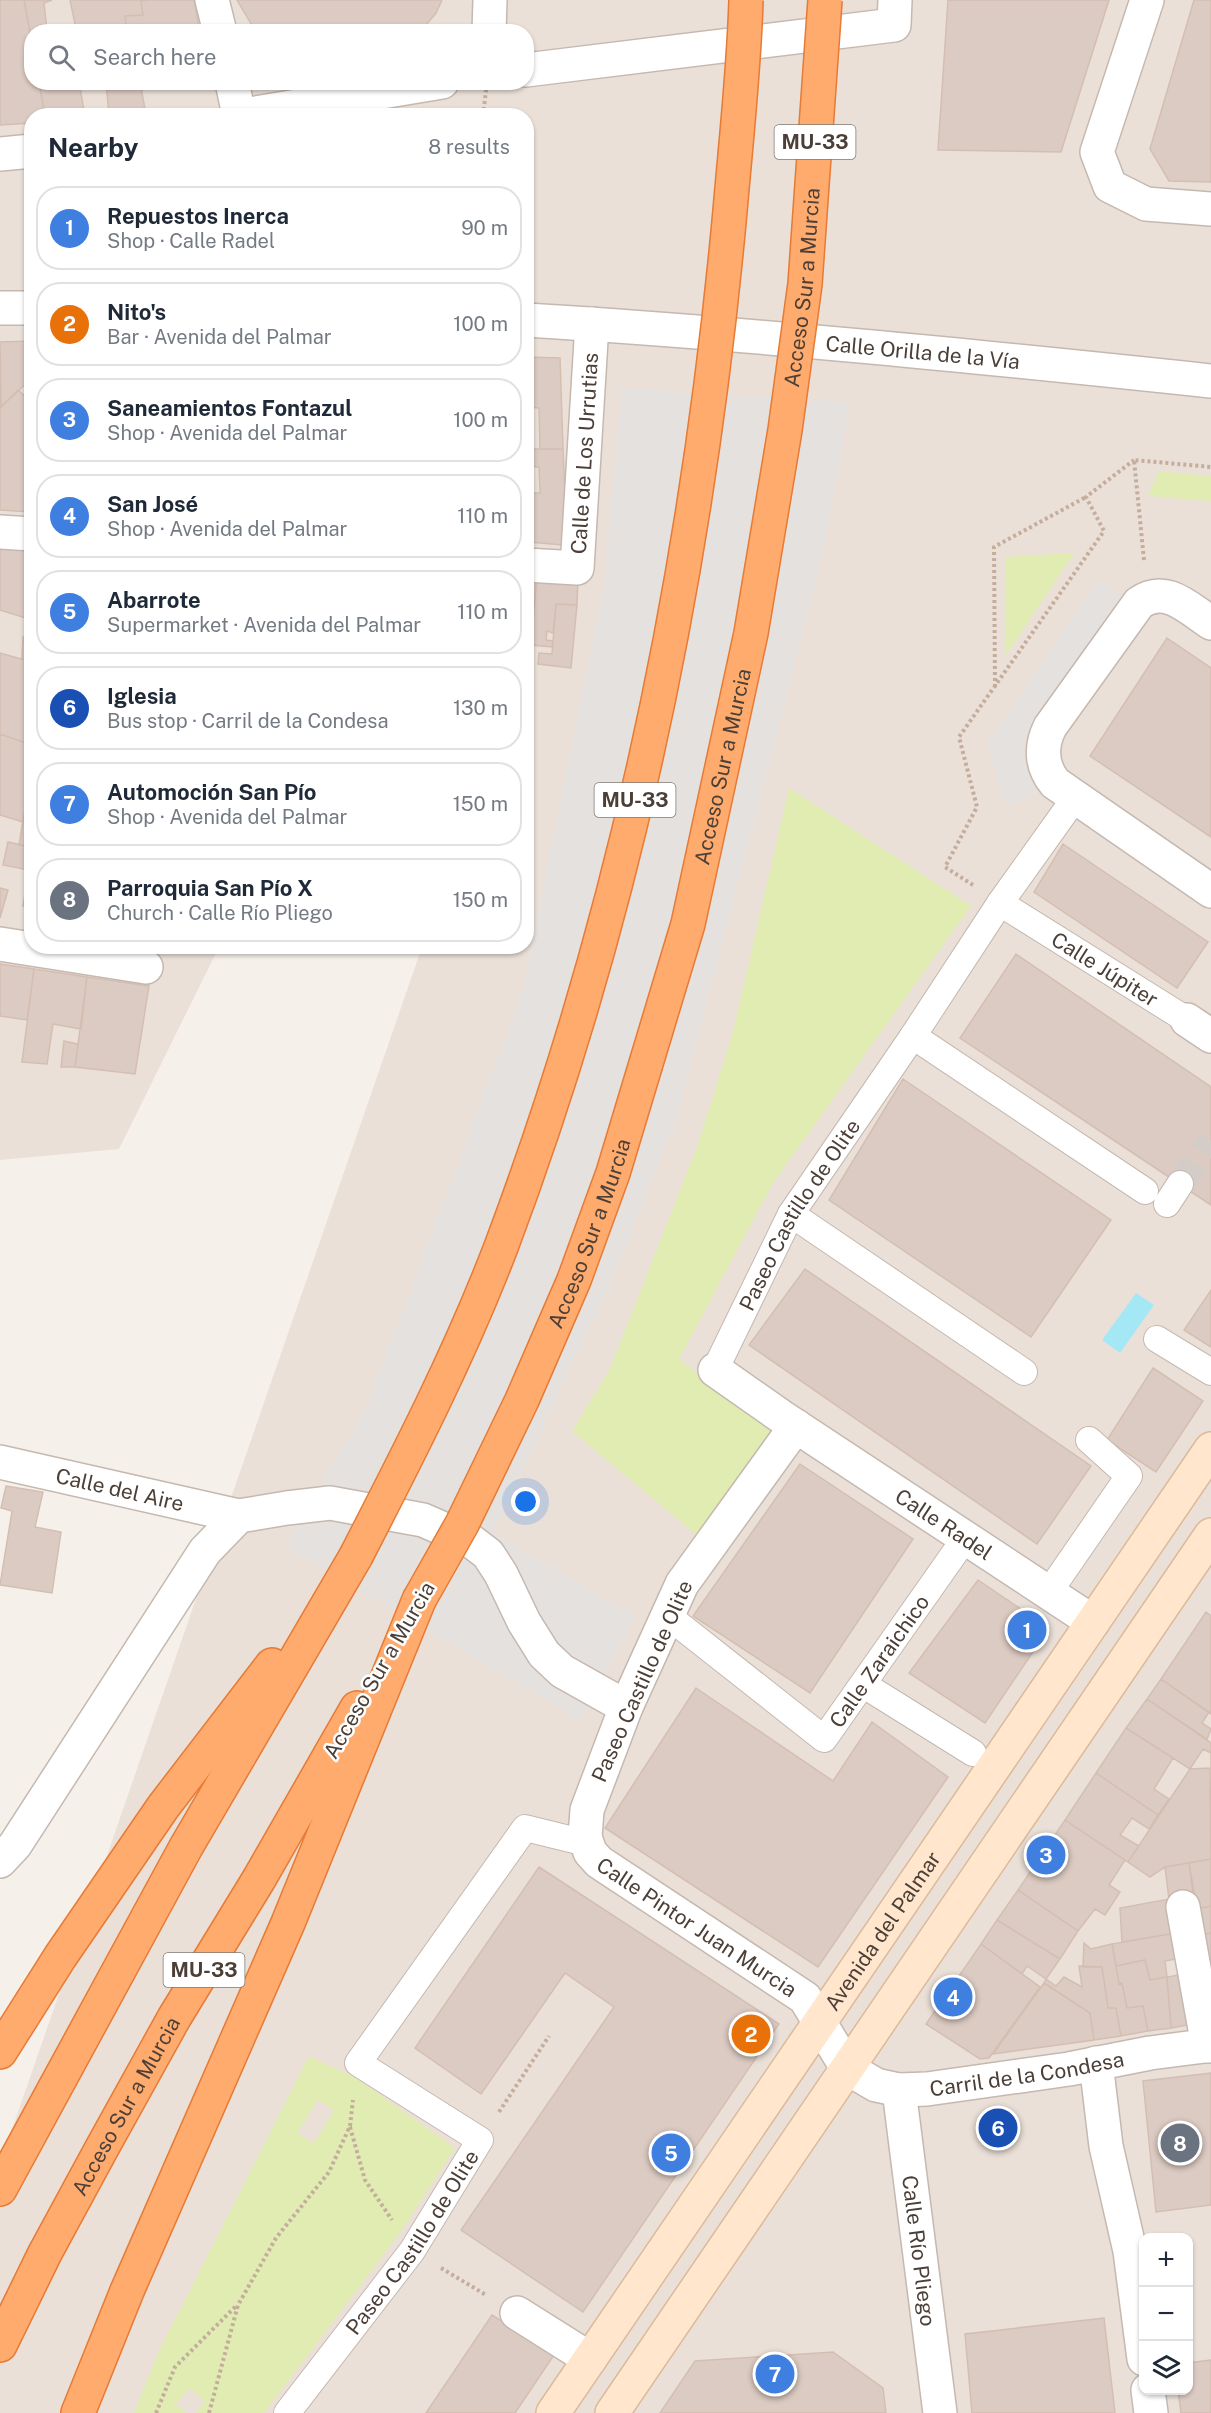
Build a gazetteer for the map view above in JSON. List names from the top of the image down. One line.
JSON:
{"streets":{"highway":["MU-33","Acceso Sur a Murcia"],"main road":["Avenida del Palmar"],"street":["Calle Orilla de la Vía","Calle de Los Urrutias","Calle Júpiter","Paseo Castillo de Olite","Calle del Aire","Calle Radel","Calle Zaraichico","Calle Pintor Juan Murcia","Carril de la Condesa","Calle Río Pliego"]},"crossings":[["Calle Orilla de la Vía","Calle de Los Urrutias"],["Calle Júpiter","Paseo Castillo de Olite"],["Paseo Castillo de Olite","Calle Radel"],["Paseo Castillo de Olite","Calle Zaraichico"],["Paseo Castillo de Olite","Calle Pintor Juan Murcia"],["Calle Radel","Calle Zaraichico"],["Calle Radel","Avenida del Palmar"],["Calle Pintor Juan Murcia","Avenida del Palmar"],["Calle Pintor Juan Murcia","Carril de la Condesa"],["Carril de la Condesa","Calle Río Pliego"]],"page":{"search":"Search here","heading":["Nearby","8 results"],"list":[{"mark":"1","name":"Repuestos Inerca","note":"Shop · Calle Radel","value":"90 m"},{"mark":"2","name":"Nito's","note":"Bar · Avenida del Palmar","value":"100 m"},{"mark":"3","name":"Saneamientos Fontazul","note":"Shop · Avenida del Palmar","value":"100 m"},{"mark":"4","name":"San José","note":"Shop · Avenida del Palmar","value":"110 m"},{"mark":"5","name":"Abarrote","note":"Supermarket · Avenida del Palmar","value":"110 m"},{"mark":"6","name":"Iglesia","note":"Bus stop · Carril de la Condesa","value":"130 m"},{"mark":"7","name":"Automoción San Pío","note":"Shop · Avenida del Palmar","value":"150 m"},{"mark":"8","name":"Parroquia San Pío X","note":"Church · Calle Río Pliego","value":"150 m"}],"pins":["1","3","4","2","6","8","5","7"],"map_buttons":["+","−"]}}
